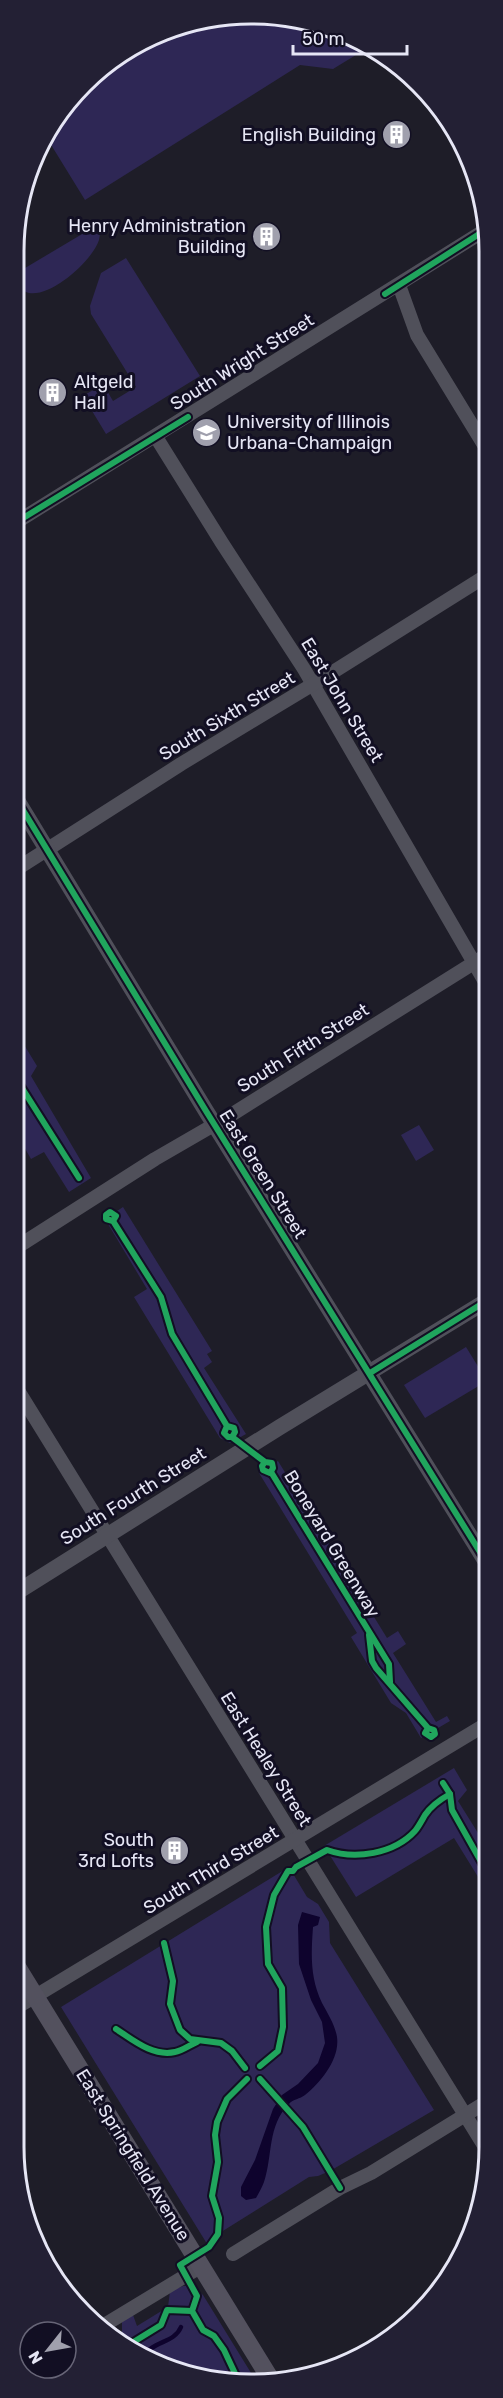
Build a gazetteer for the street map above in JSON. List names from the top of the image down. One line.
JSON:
{"streets":{"main road":["East Springfield Avenue"],"street":["South Wright Street","East John Street","South Sixth Street","South Fifth Street","East Green Street","South Fourth Street","East Healey Street","South Third Street"],"cycle path":["Boneyard Greenway"]},"crossings":[["South Wright Street","East John Street"],["East John Street","South Sixth Street"],["East John Street","South Fifth Street"],["South Sixth Street","East Green Street"],["South Fifth Street","East Green Street"],["East Green Street","South Fourth Street"],["South Fourth Street","East Healey Street"],["East Healey Street","South Third Street"],["South Third Street","East Springfield Avenue"]],"places":{"building":["English Building","Henry Administration Building","Altgeld Hall","South 3rd Lofts"],"school or university":["University of Illinois Urbana-Champaign"]},"scale_bar":"50 m","north":"bottom left"}
